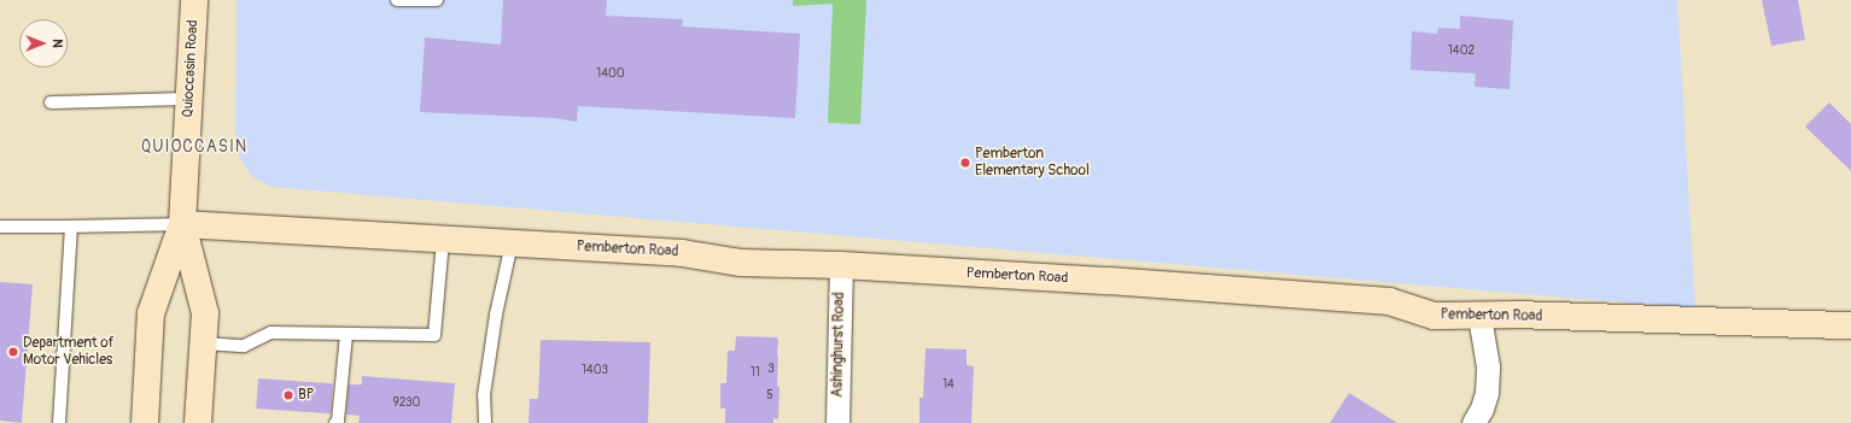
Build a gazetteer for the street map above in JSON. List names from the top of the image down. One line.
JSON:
{"streets":{"street":["Quioccasin Road","Pemberton Road","Ashinghurst Road"]},"crossings":[["Quioccasin Road","Pemberton Road"],["Pemberton Road","Ashinghurst Road"]],"districts":["QUIOCCASIN"],"places":["Pemberton Elementary School","Department of Motor Vehicles","BP"],"house_numbers":["1402","1400","3","1403","11","14","5","9230"],"north":"right"}
